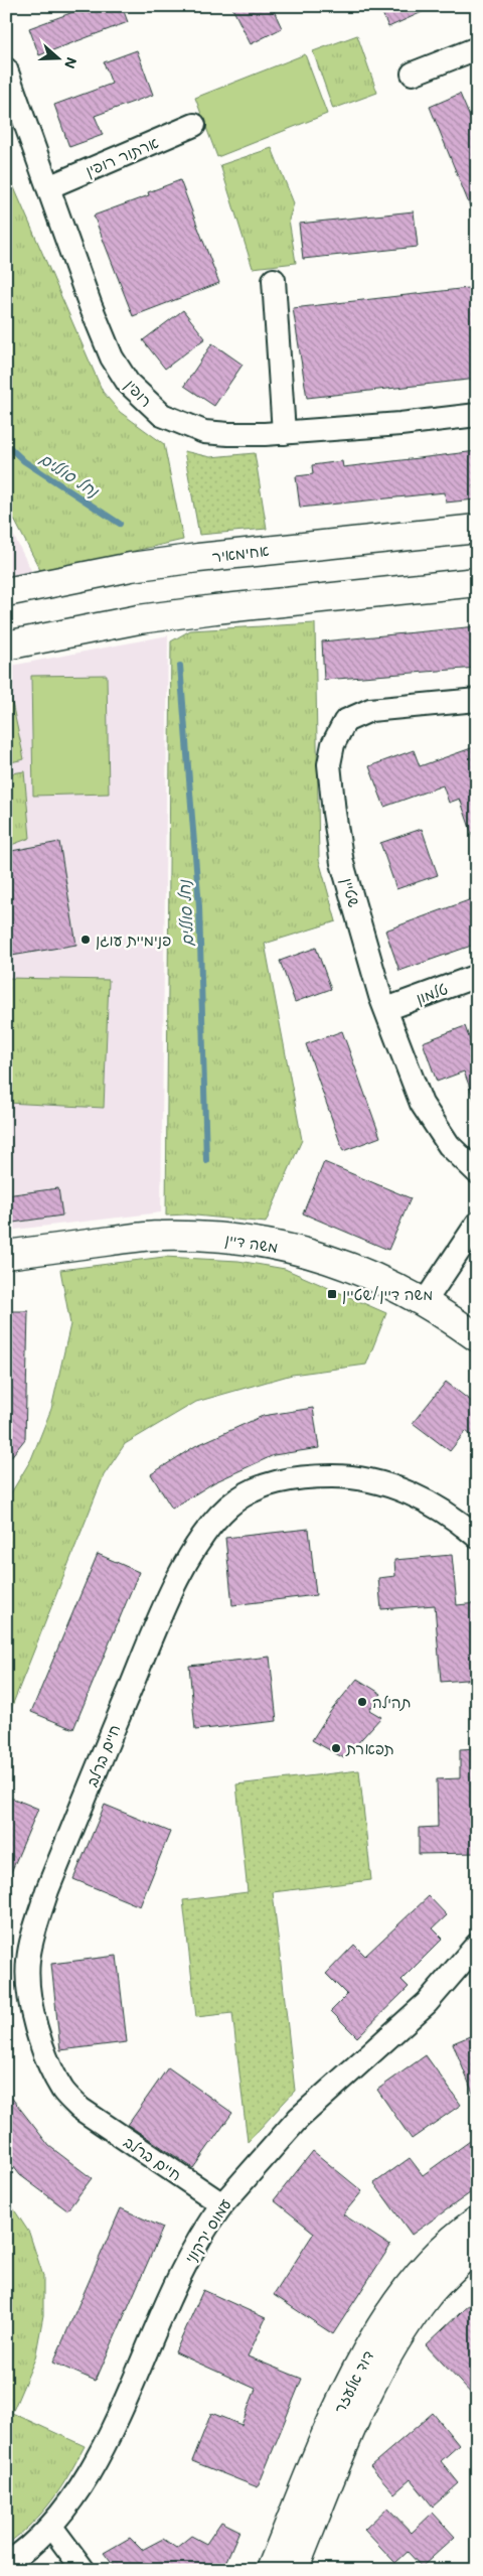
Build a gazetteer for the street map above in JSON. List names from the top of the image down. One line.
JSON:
{"streets":{"street":["ארתור רופין","רופין","אחימאיר","שטיין","טלמון","משה דיין","חיים ברלב","עמוס ירקוני","דוד אלעזר"]},"crossings":[["ארתור רופין","רופין"],["שטיין","טלמון"],["חיים ברלב","עמוס ירקוני"]],"water":["נחל סוללים"],"places":{"other":["פנימיית עוגן","תהילה","תפארת"],"transit":["משה דיין/שטיין"]},"north":"right"}
